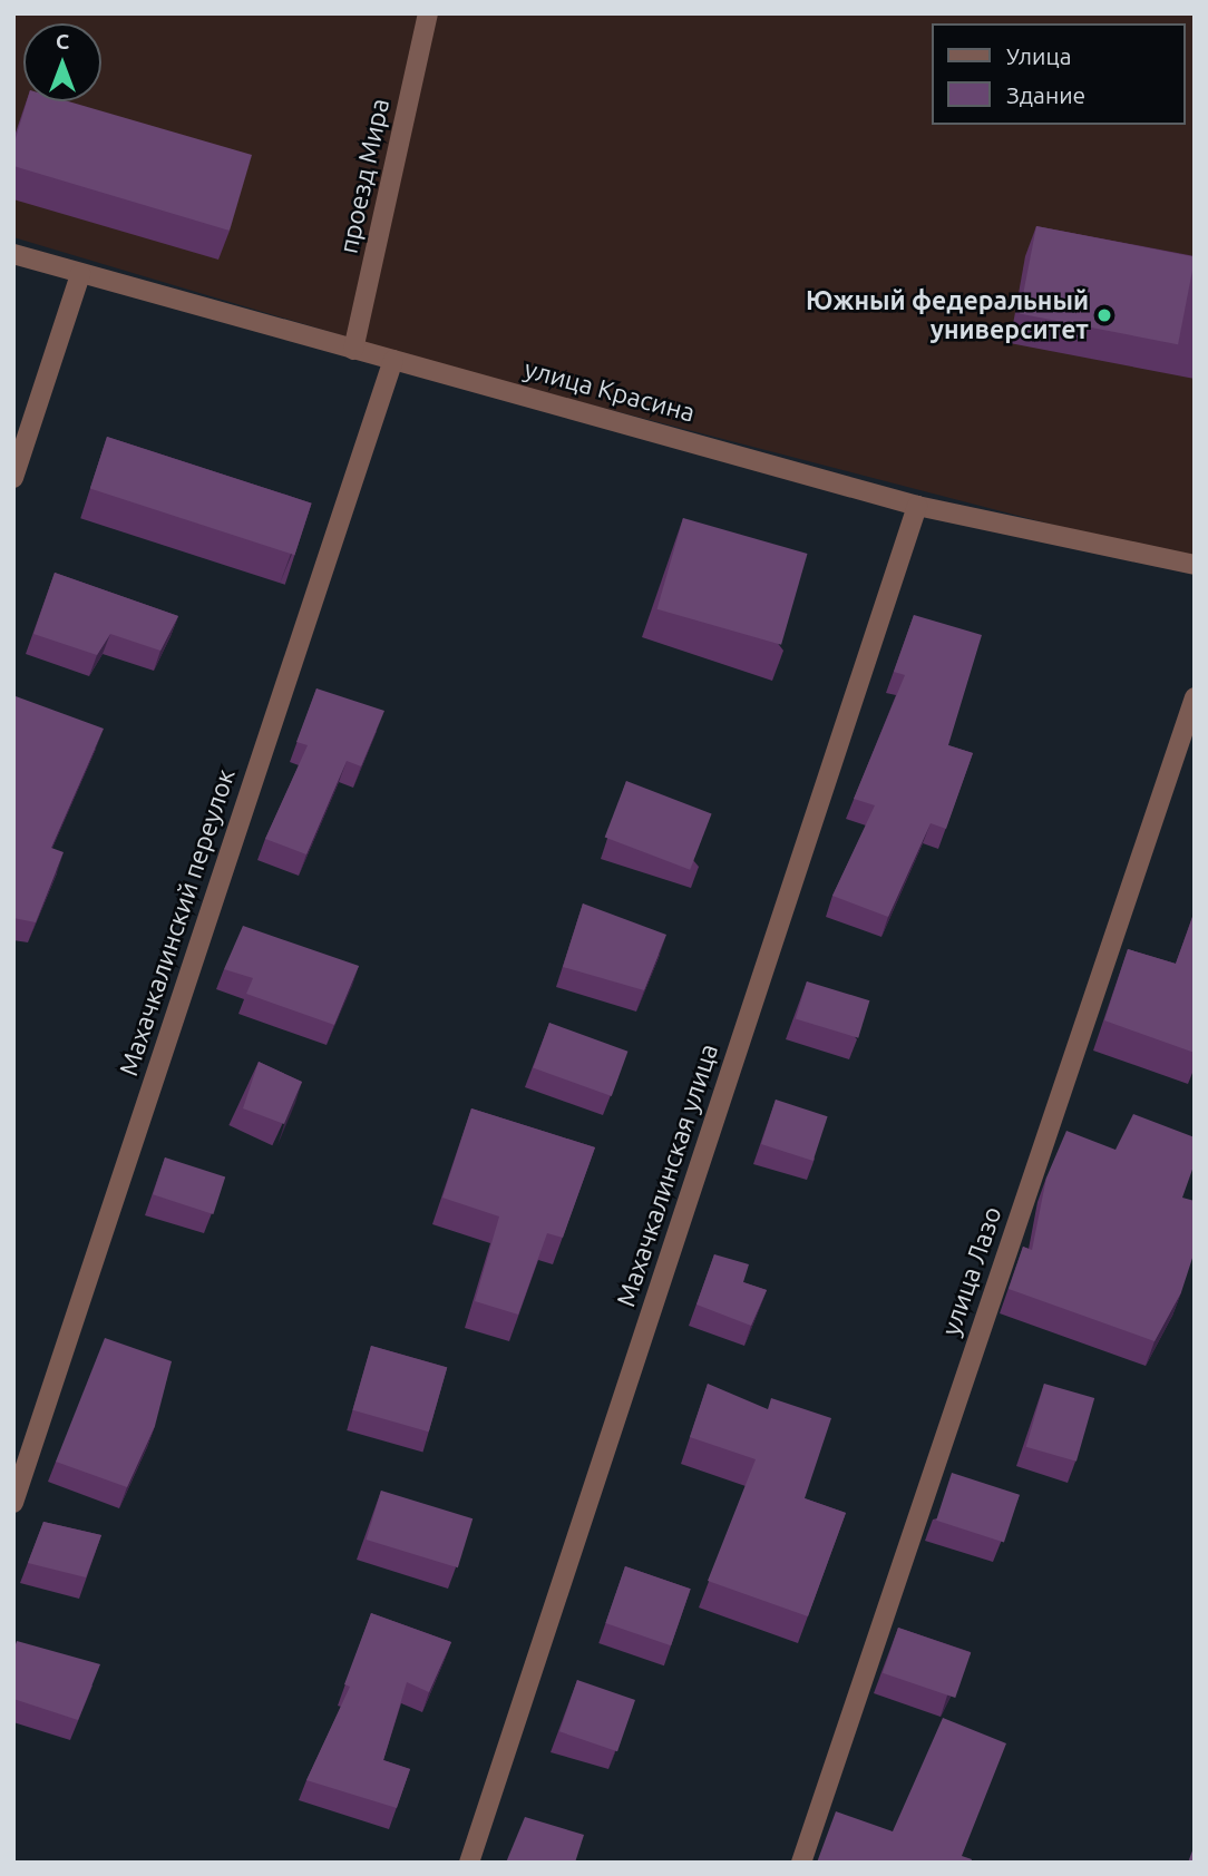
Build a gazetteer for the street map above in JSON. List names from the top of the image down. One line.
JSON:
{"streets":{"street":["проезд Мира","улица Красина","Махачкалинский переулок","Махачкалинская улица","улица Лазо"]},"crossings":[["проезд Мира","улица Красина"],["улица Красина","Махачкалинский переулок"],["улица Красина","Махачкалинская улица"]],"places":["Южный федеральный университет"],"legend":["Улица","Здание"],"north":"top"}
